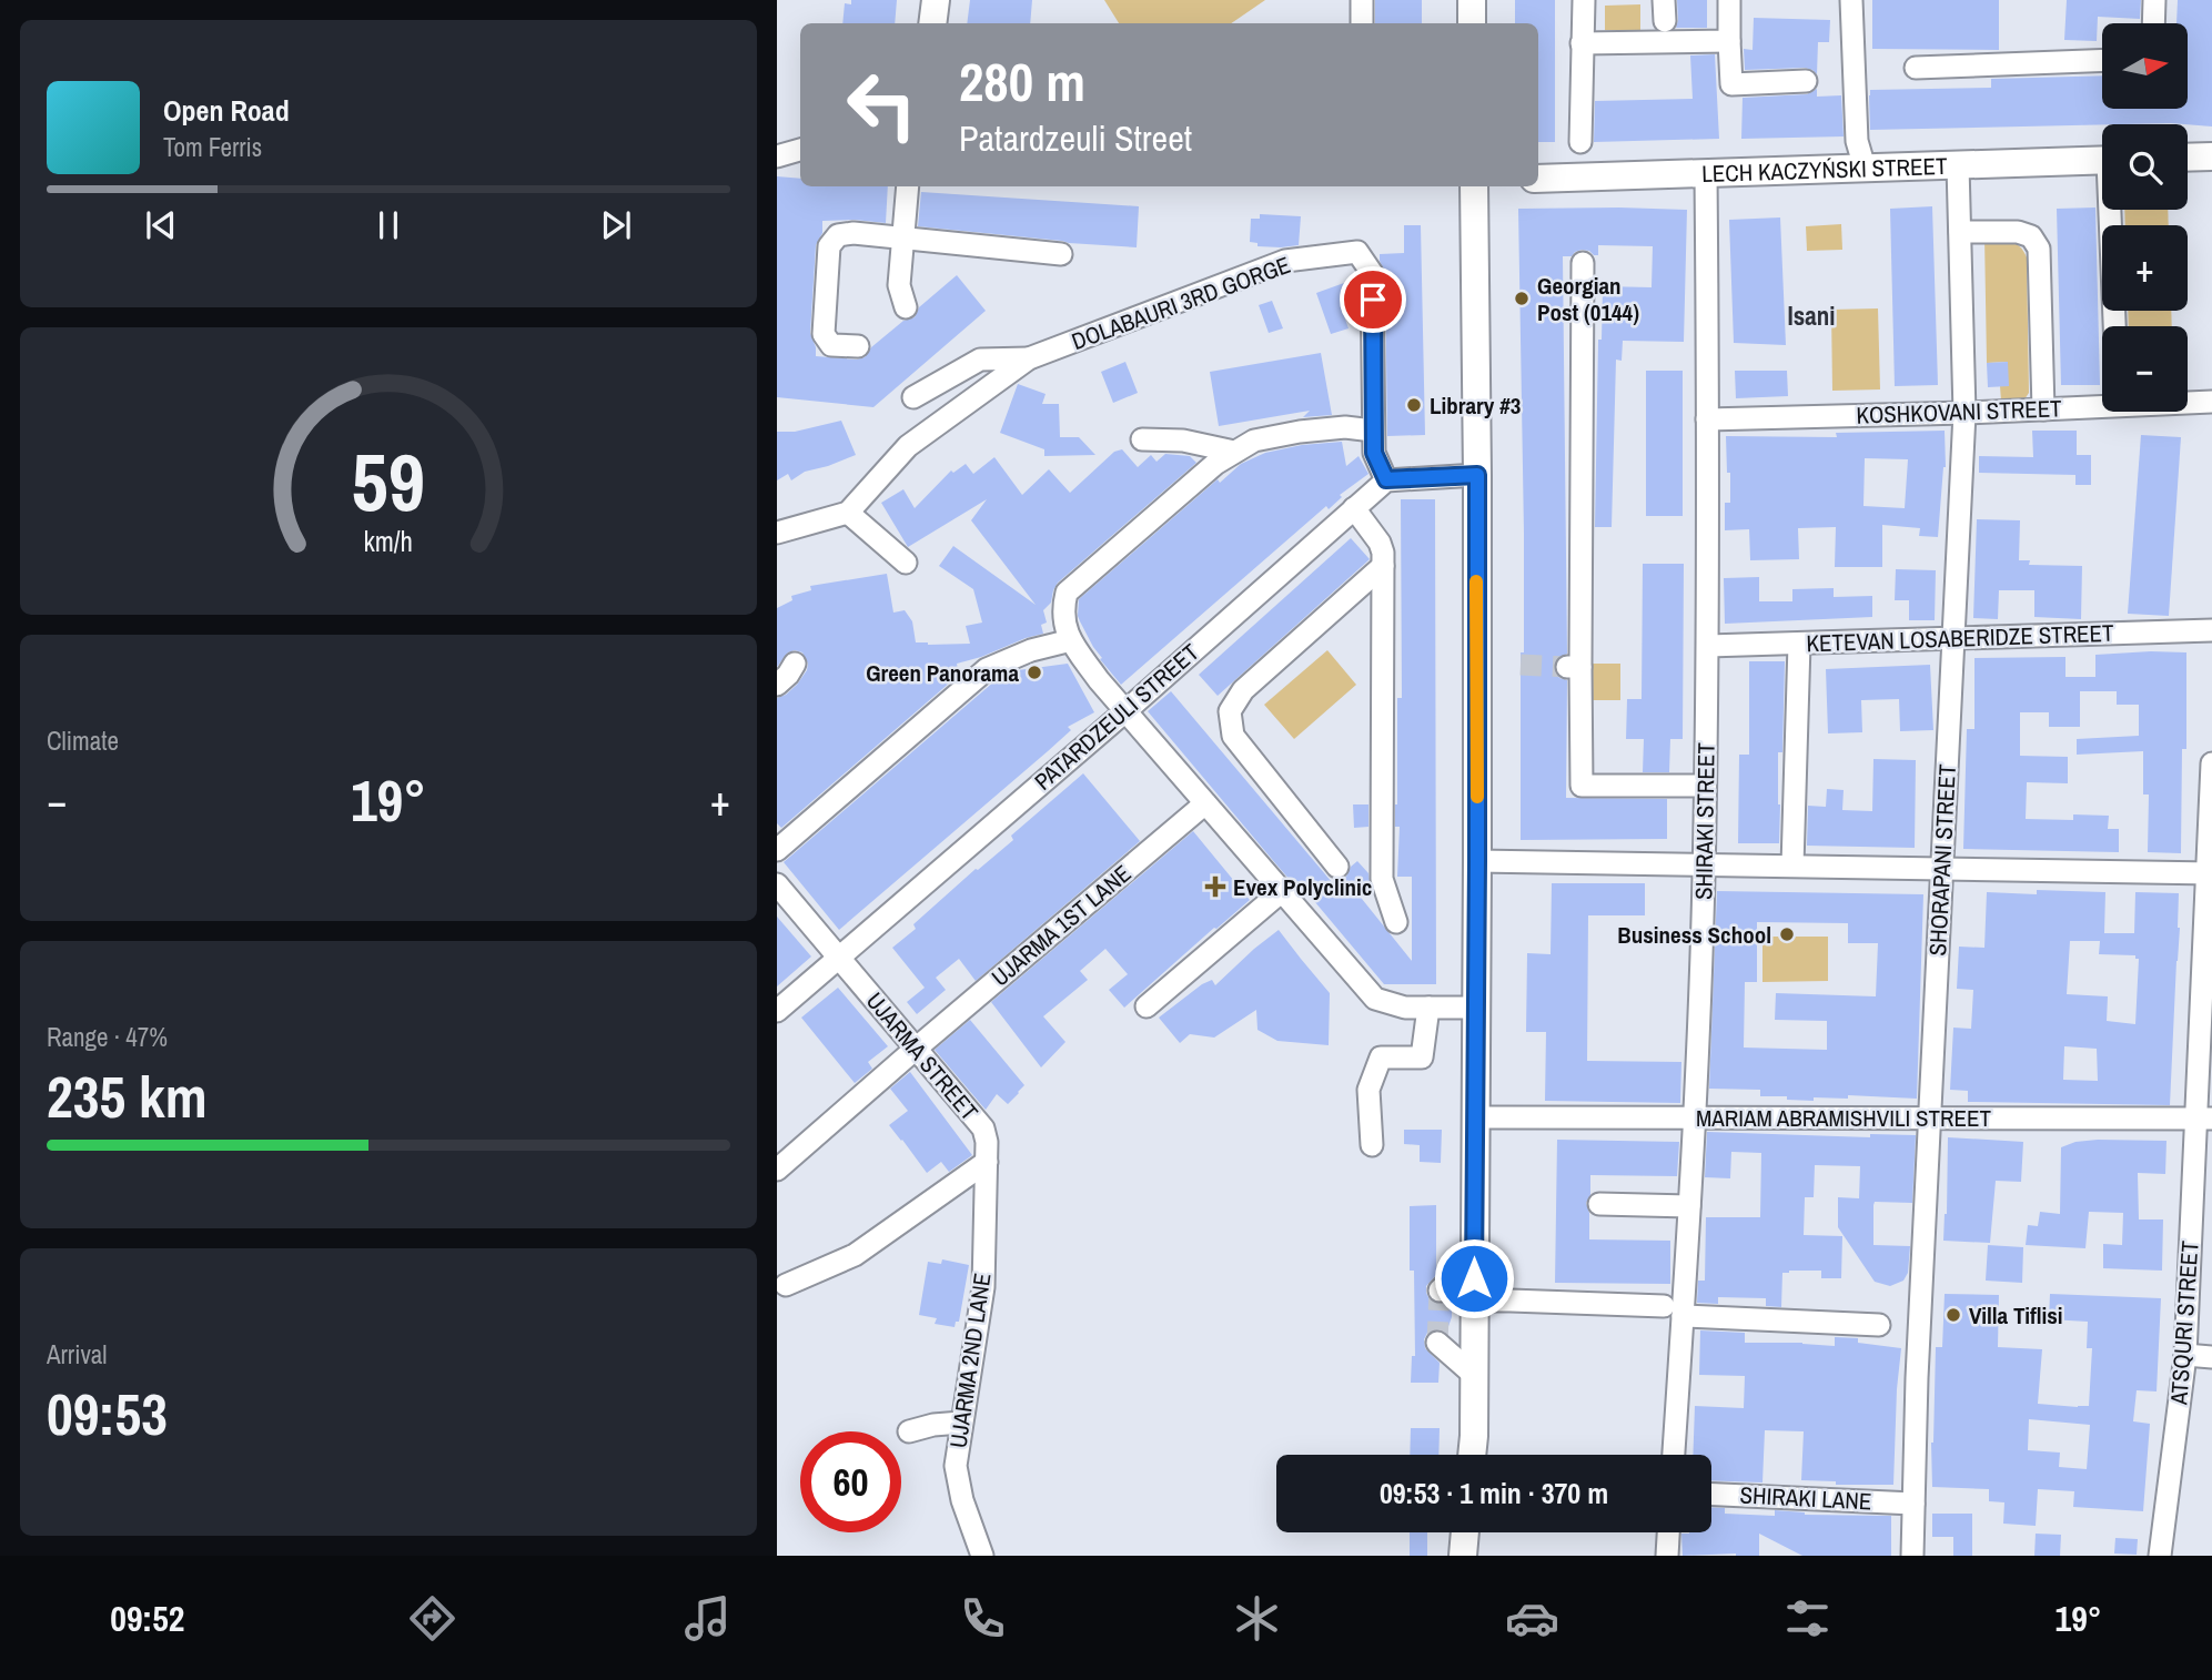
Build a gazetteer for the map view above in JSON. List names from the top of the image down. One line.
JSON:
{"streets":{"main road":["LECH KACZYŃSKI STREET"],"street":["DOLABAURI 3RD GORGE","KOSHKOVANI STREET","KETEVAN LOSABERIDZE STREET","PATARDZEULI STREET","SHIRAKI STREET","SHORAPANI STREET","UJARMA 1ST LANE","UJARMA STREET","MARIAM ABRAMISHVILI STREET","ATSQURI STREET","UJARMA 2ND LANE","SHIRAKI LANE"]},"crossings":[["LECH KACZYŃSKI STREET","SHIRAKI STREET"],["LECH KACZYŃSKI STREET","SHORAPANI STREET"],["DOLABAURI 3RD GORGE","PATARDZEULI STREET"],["KOSHKOVANI STREET","SHIRAKI STREET"],["KOSHKOVANI STREET","SHORAPANI STREET"],["KETEVAN LOSABERIDZE STREET","SHIRAKI STREET"],["KETEVAN LOSABERIDZE STREET","SHORAPANI STREET"],["PATARDZEULI STREET","UJARMA STREET"],["SHIRAKI STREET","MARIAM ABRAMISHVILI STREET"],["SHORAPANI STREET","MARIAM ABRAMISHVILI STREET"],["SHORAPANI STREET","SHIRAKI LANE"],["UJARMA 1ST LANE","UJARMA STREET"],["UJARMA STREET","UJARMA 2ND LANE"],["MARIAM ABRAMISHVILI STREET","ATSQURI STREET"]],"districts":["Isani"],"places":{"other":["Georgian Post (0144)","Library #3","Green Panorama","Business School","Villa Tiflisi"],"health":["Evex Polyclinic"]},"north":"right","page":{"map_buttons":["+","−"],"turn":["280 m","Patardzeuli Street"],"song":["Open Road","Tom Ferris"],"tile":["Climate",["Range · 47%","235 km"],["Arrival","09:53"]],"heat":["−","19°","+"],"limit":"60","trip":"09:53 · 1 min · 370 m","tabs":["09:52","19°"],"gauge":["59","km/h"]}}
